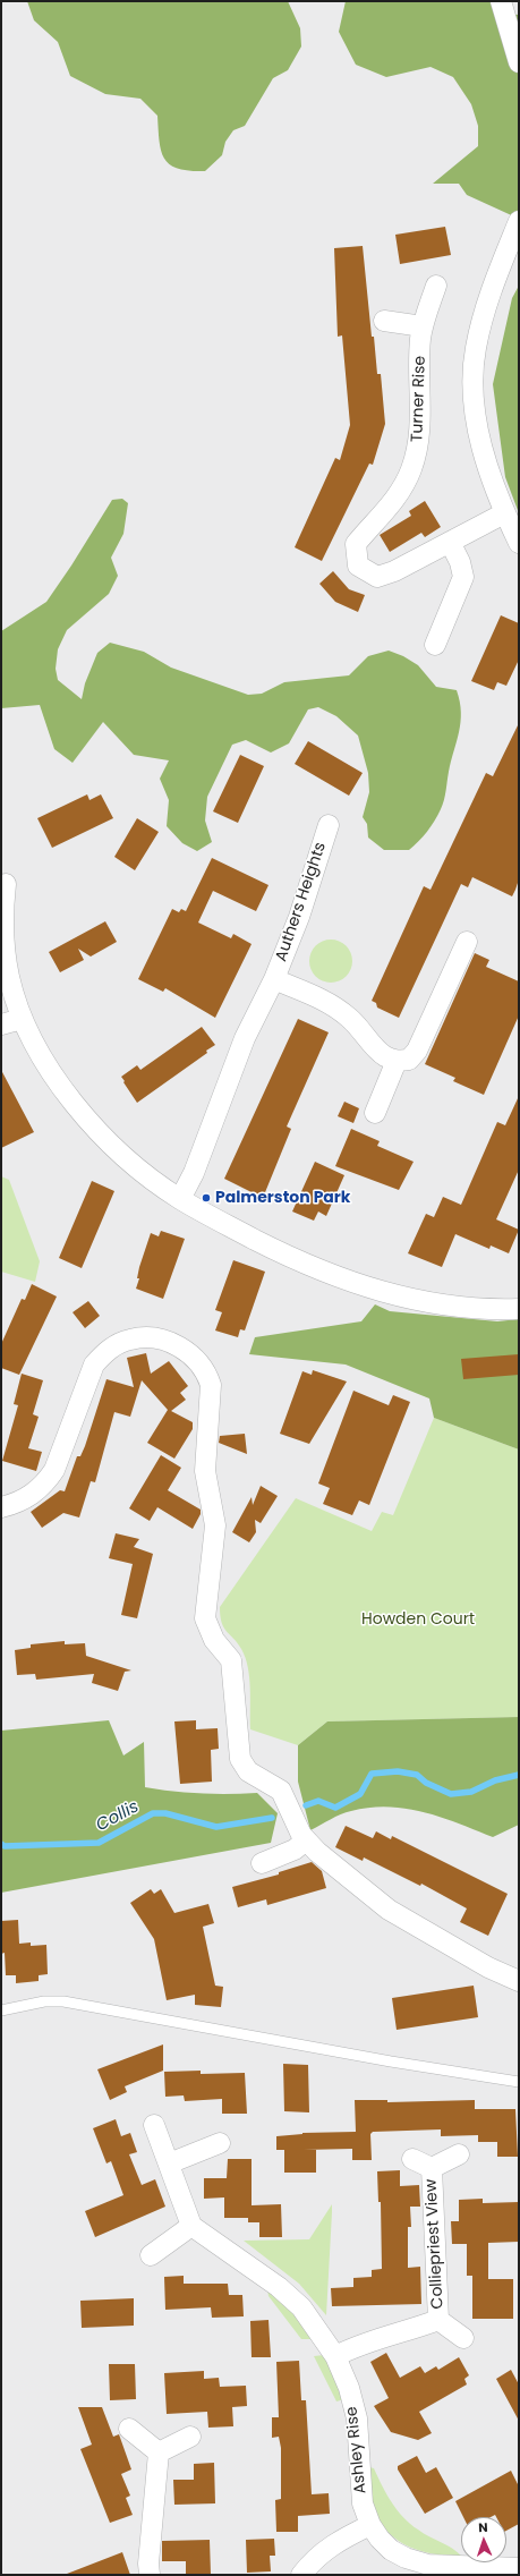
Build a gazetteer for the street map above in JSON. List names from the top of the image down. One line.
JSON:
{"streets":{"street":["Turner Rise","Authers Heights","Colliepriest View","Ashley Rise"]},"crossings":[["Colliepriest View","Ashley Rise"]],"water":["Collis"],"parks":["Howden Court"],"places":["Palmerston Park"],"north":"top"}
